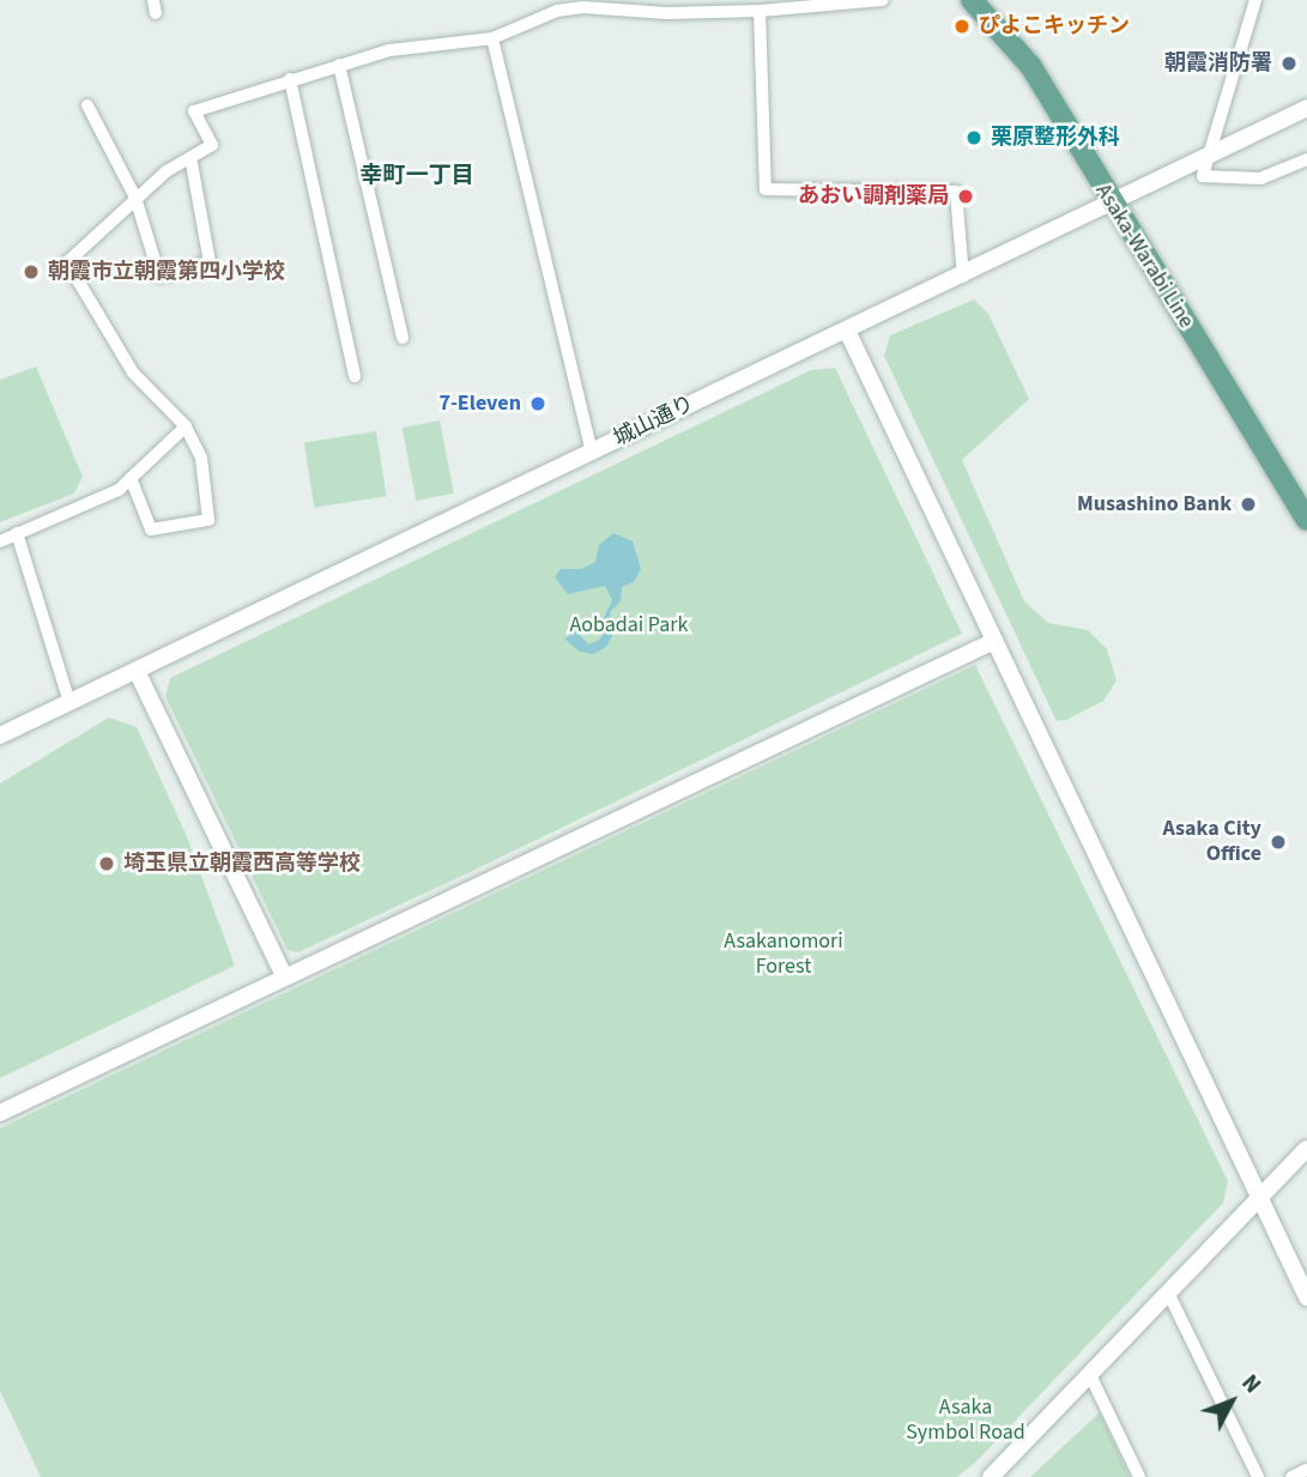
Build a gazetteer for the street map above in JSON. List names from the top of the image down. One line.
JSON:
{"streets":{"main road":["Asaka-Warabi Line"],"street":["城山通り"]},"crossings":[["Asaka-Warabi Line","城山通り"]],"districts":["幸町一丁目"],"parks":["Aobadai Park","Asakanomori Forest","Asaka Symbol Road"],"places":["ぴよこキッチン","朝霞消防署","栗原整形外科","あおい調剤薬局","朝霞市立朝霞第四小学校","7-Eleven","Musashino Bank","Asaka City Office","埼玉県立朝霞西高等学校"],"north":"top right"}
